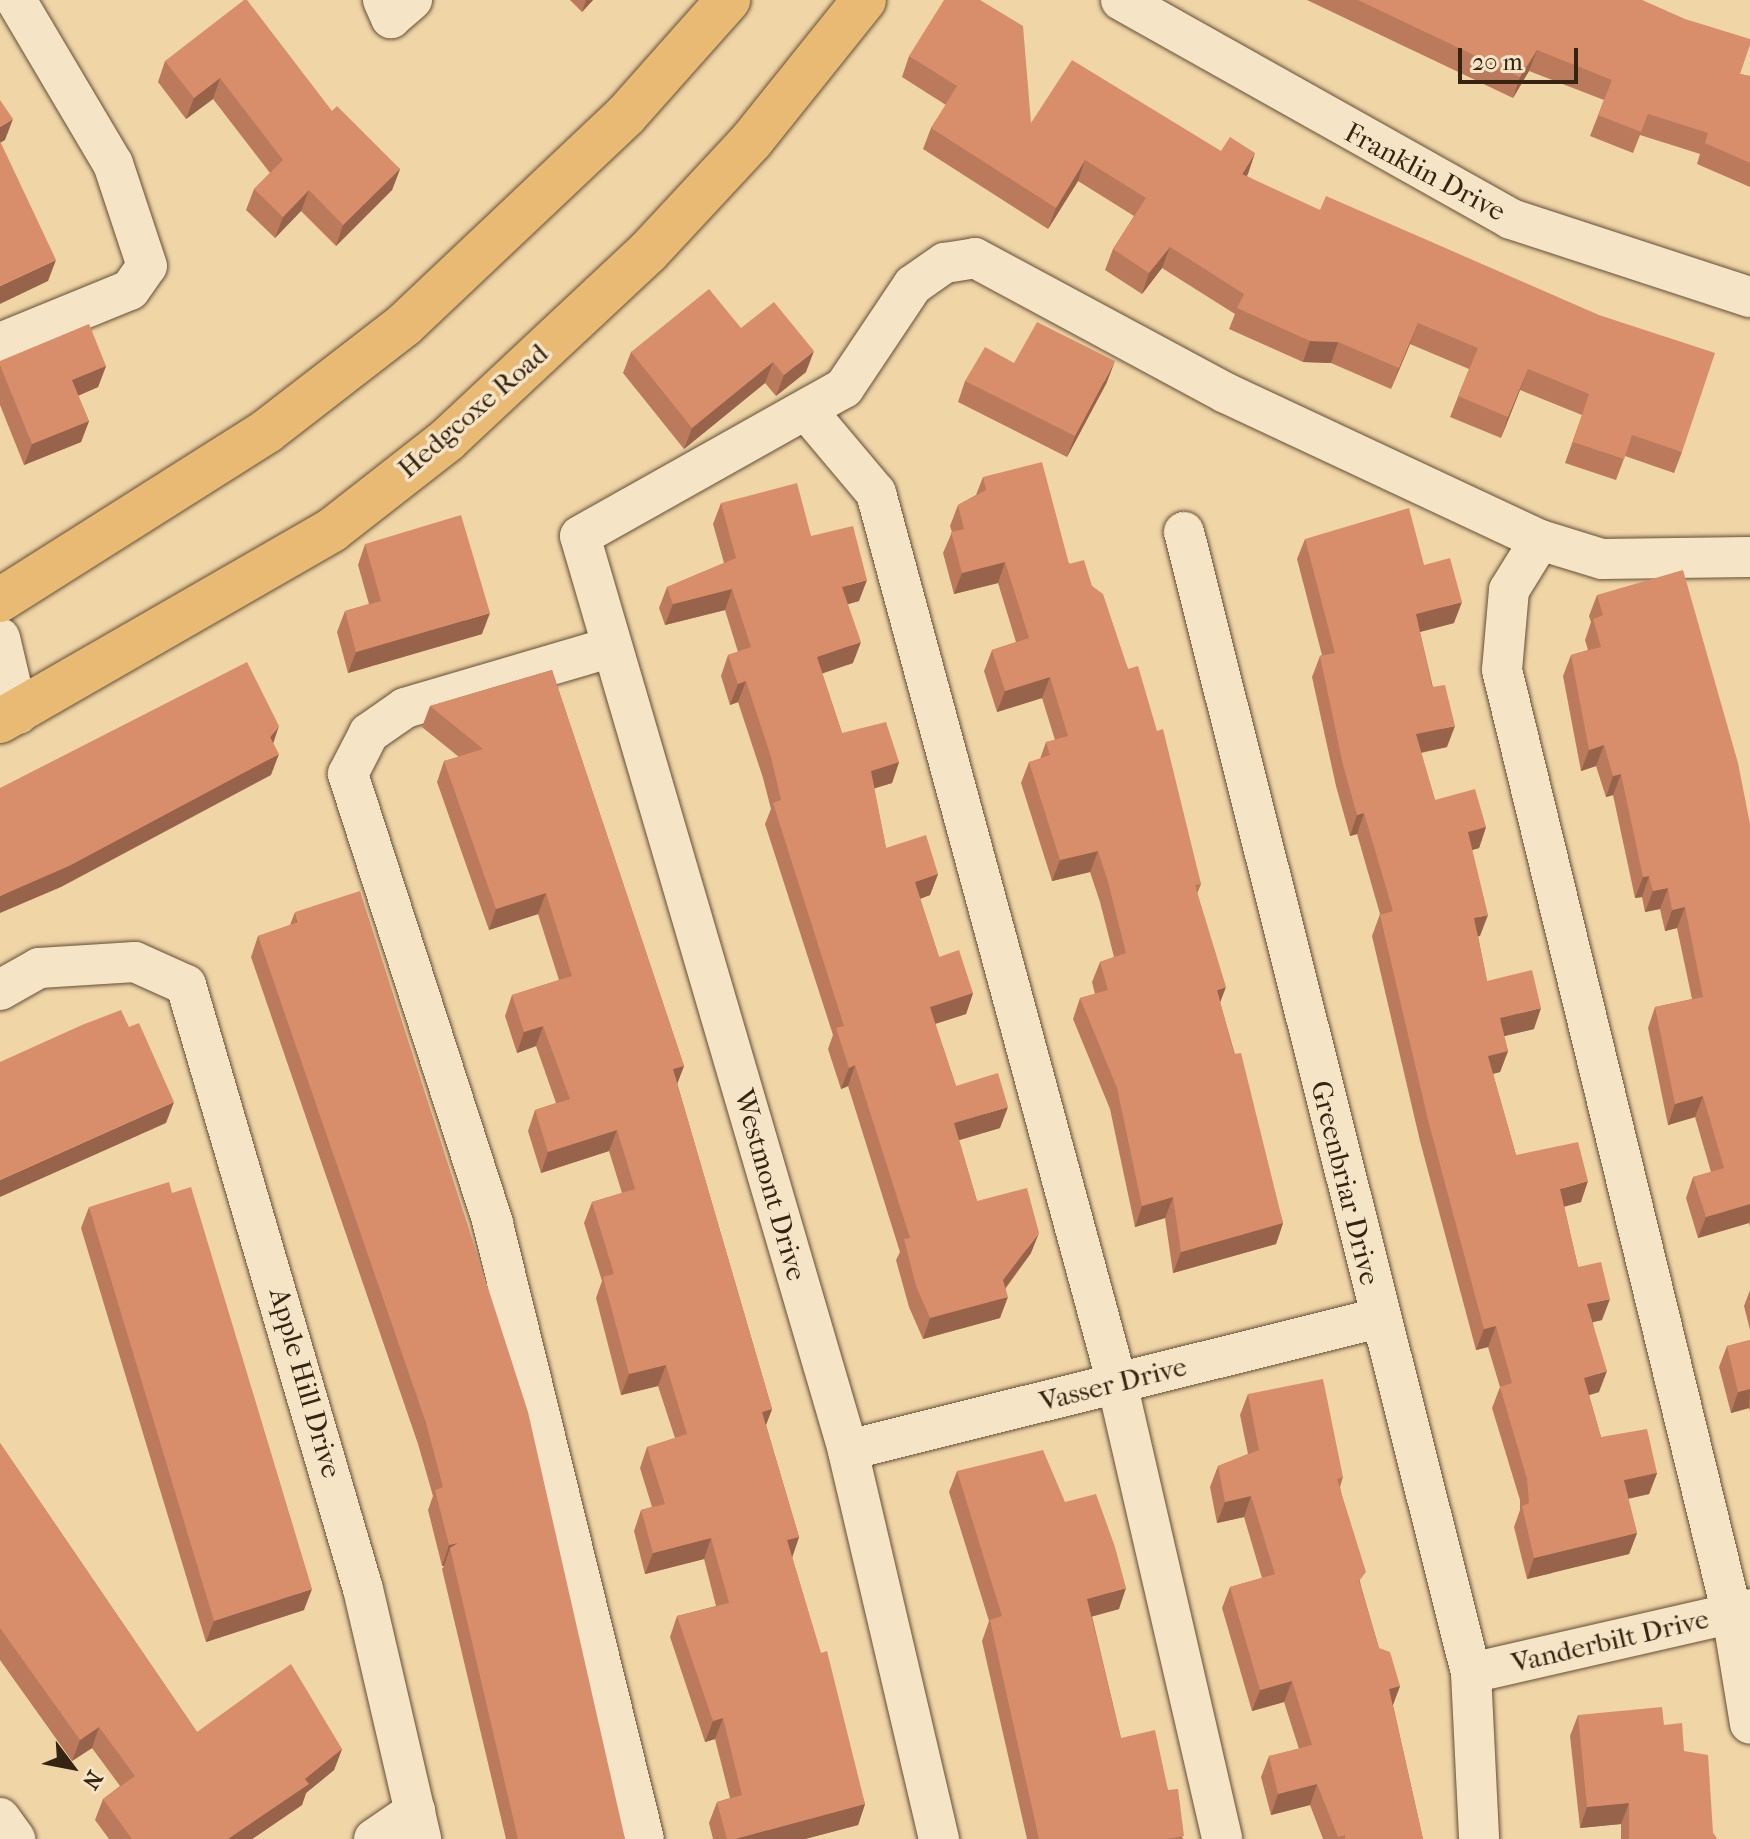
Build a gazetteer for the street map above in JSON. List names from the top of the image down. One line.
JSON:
{"streets":{"main road":["Hedgcoxe Road"],"street":["Franklin Drive","Greenbriar Drive","Westmont Drive","Apple Hill Drive","Vasser Drive","Vanderbilt Drive"]},"crossings":[["Greenbriar Drive","Vasser Drive"],["Greenbriar Drive","Vanderbilt Drive"],["Westmont Drive","Vasser Drive"]],"scale_bar":"20 m","north":"bottom right"}
